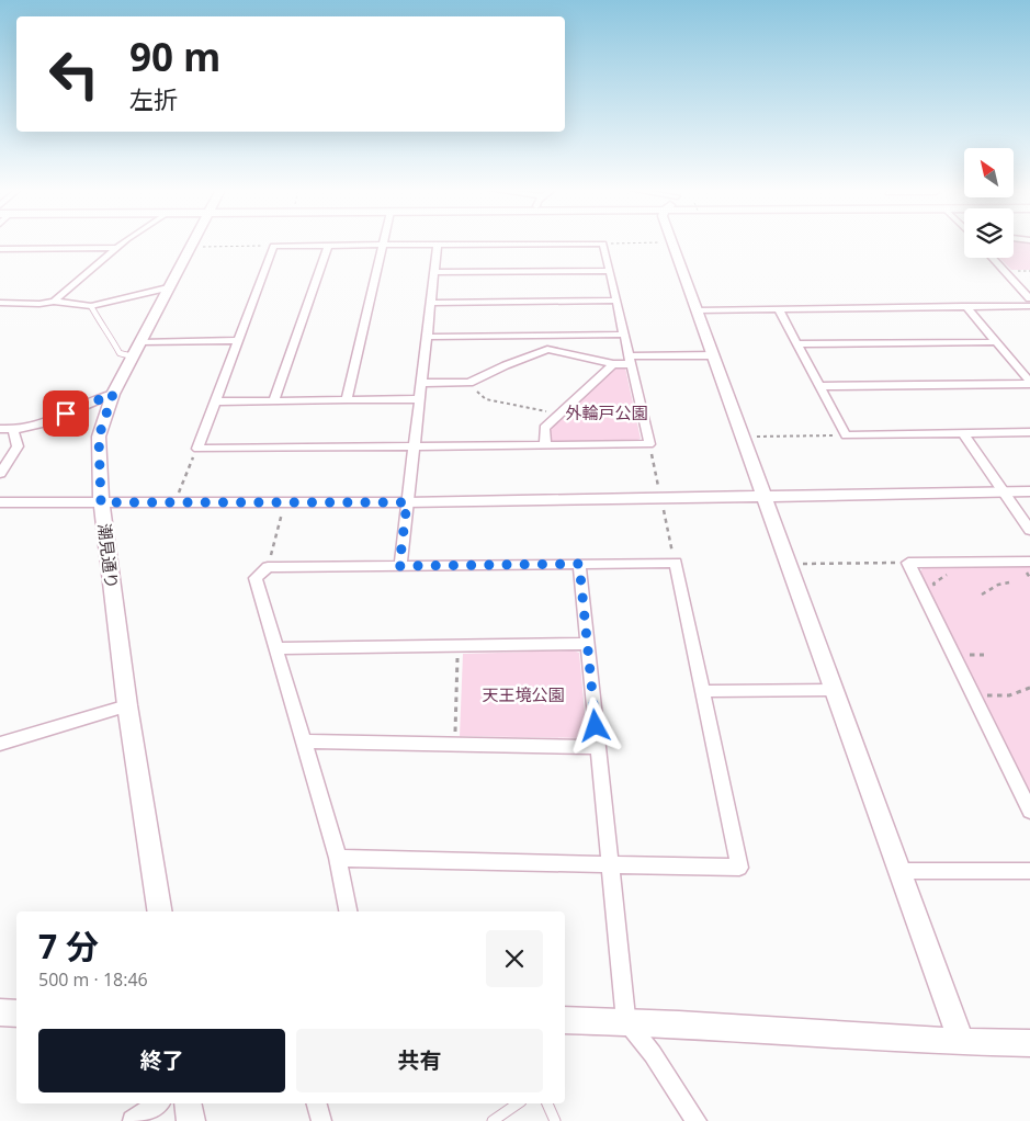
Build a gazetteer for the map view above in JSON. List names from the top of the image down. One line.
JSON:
{"streets":{"street":["潮見通り"]},"parks":["外輪戸公園","天王境公園"],"north":"top left","page":{"turn":["90 m","左折"],"heading":["7 分","500 m · 18:46"],"buttons":["終了","共有"]}}
